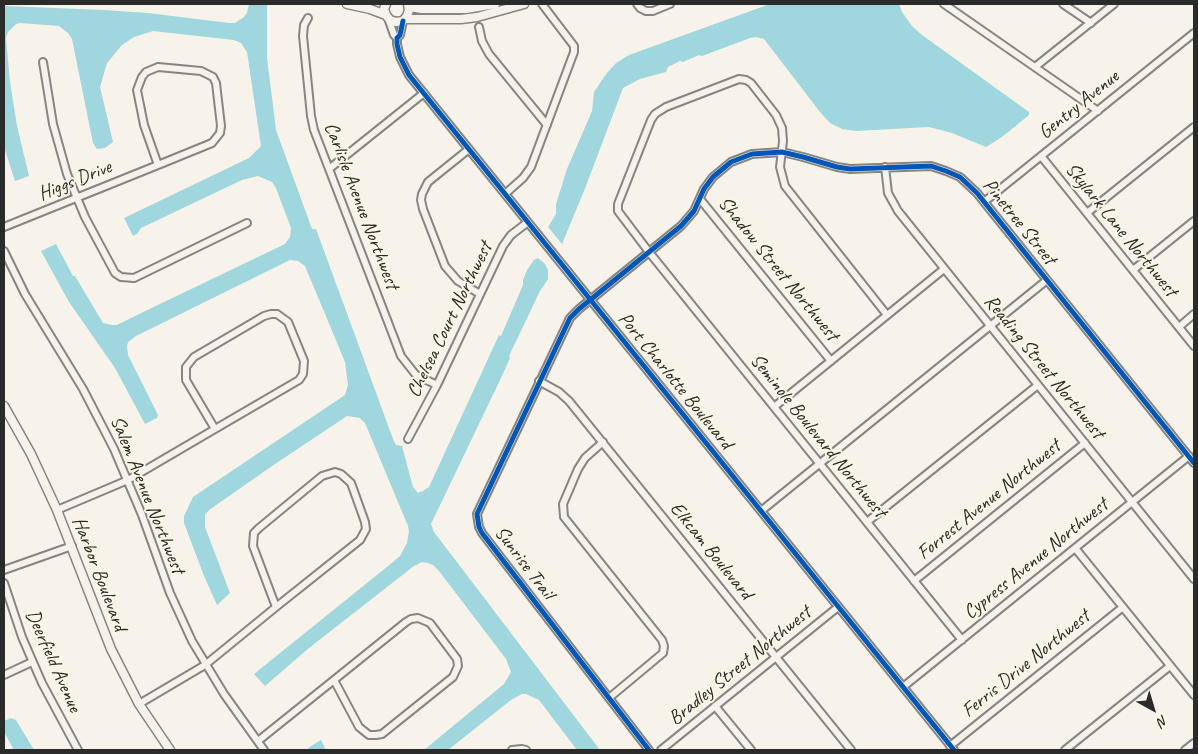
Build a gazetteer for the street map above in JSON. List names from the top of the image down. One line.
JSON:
{"streets":{"street":["Gentry Avenue","Higgs Drive","Carlisle Avenue Northwest","Pinetree Street","Skylark Lane Northwest","Shadow Street Northwest","Chelsea Court Northwest","Reading Street Northwest","Port Charlotte Boulevard","Seminole Boulevard Northwest","Salem Avenue Northwest","Forrest Avenue Northwest","Elkcam Boulevard","Cypress Avenue Northwest","Sunrise Trail","Harbor Boulevard","Deerfield Avenue","Ferris Drive Northwest","Bradley Street Northwest"]},"crossings":[["Gentry Avenue","Pinetree Street"],["Gentry Avenue","Skylark Lane Northwest"],["Carlisle Avenue Northwest","Chelsea Court Northwest"],["Pinetree Street","Shadow Street Northwest"],["Pinetree Street","Reading Street Northwest"],["Pinetree Street","Port Charlotte Boulevard"],["Pinetree Street","Seminole Boulevard Northwest"],["Pinetree Street","Cypress Avenue Northwest"],["Pinetree Street","Sunrise Trail"],["Chelsea Court Northwest","Port Charlotte Boulevard"],["Reading Street Northwest","Forrest Avenue Northwest"],["Reading Street Northwest","Cypress Avenue Northwest"],["Port Charlotte Boulevard","Cypress Avenue Northwest"],["Port Charlotte Boulevard","Sunrise Trail"],["Port Charlotte Boulevard","Ferris Drive Northwest"],["Port Charlotte Boulevard","Bradley Street Northwest"],["Seminole Boulevard Northwest","Forrest Avenue Northwest"],["Seminole Boulevard Northwest","Cypress Avenue Northwest"],["Elkcam Boulevard","Sunrise Trail"],["Elkcam Boulevard","Bradley Street Northwest"]],"north":"bottom right"}
